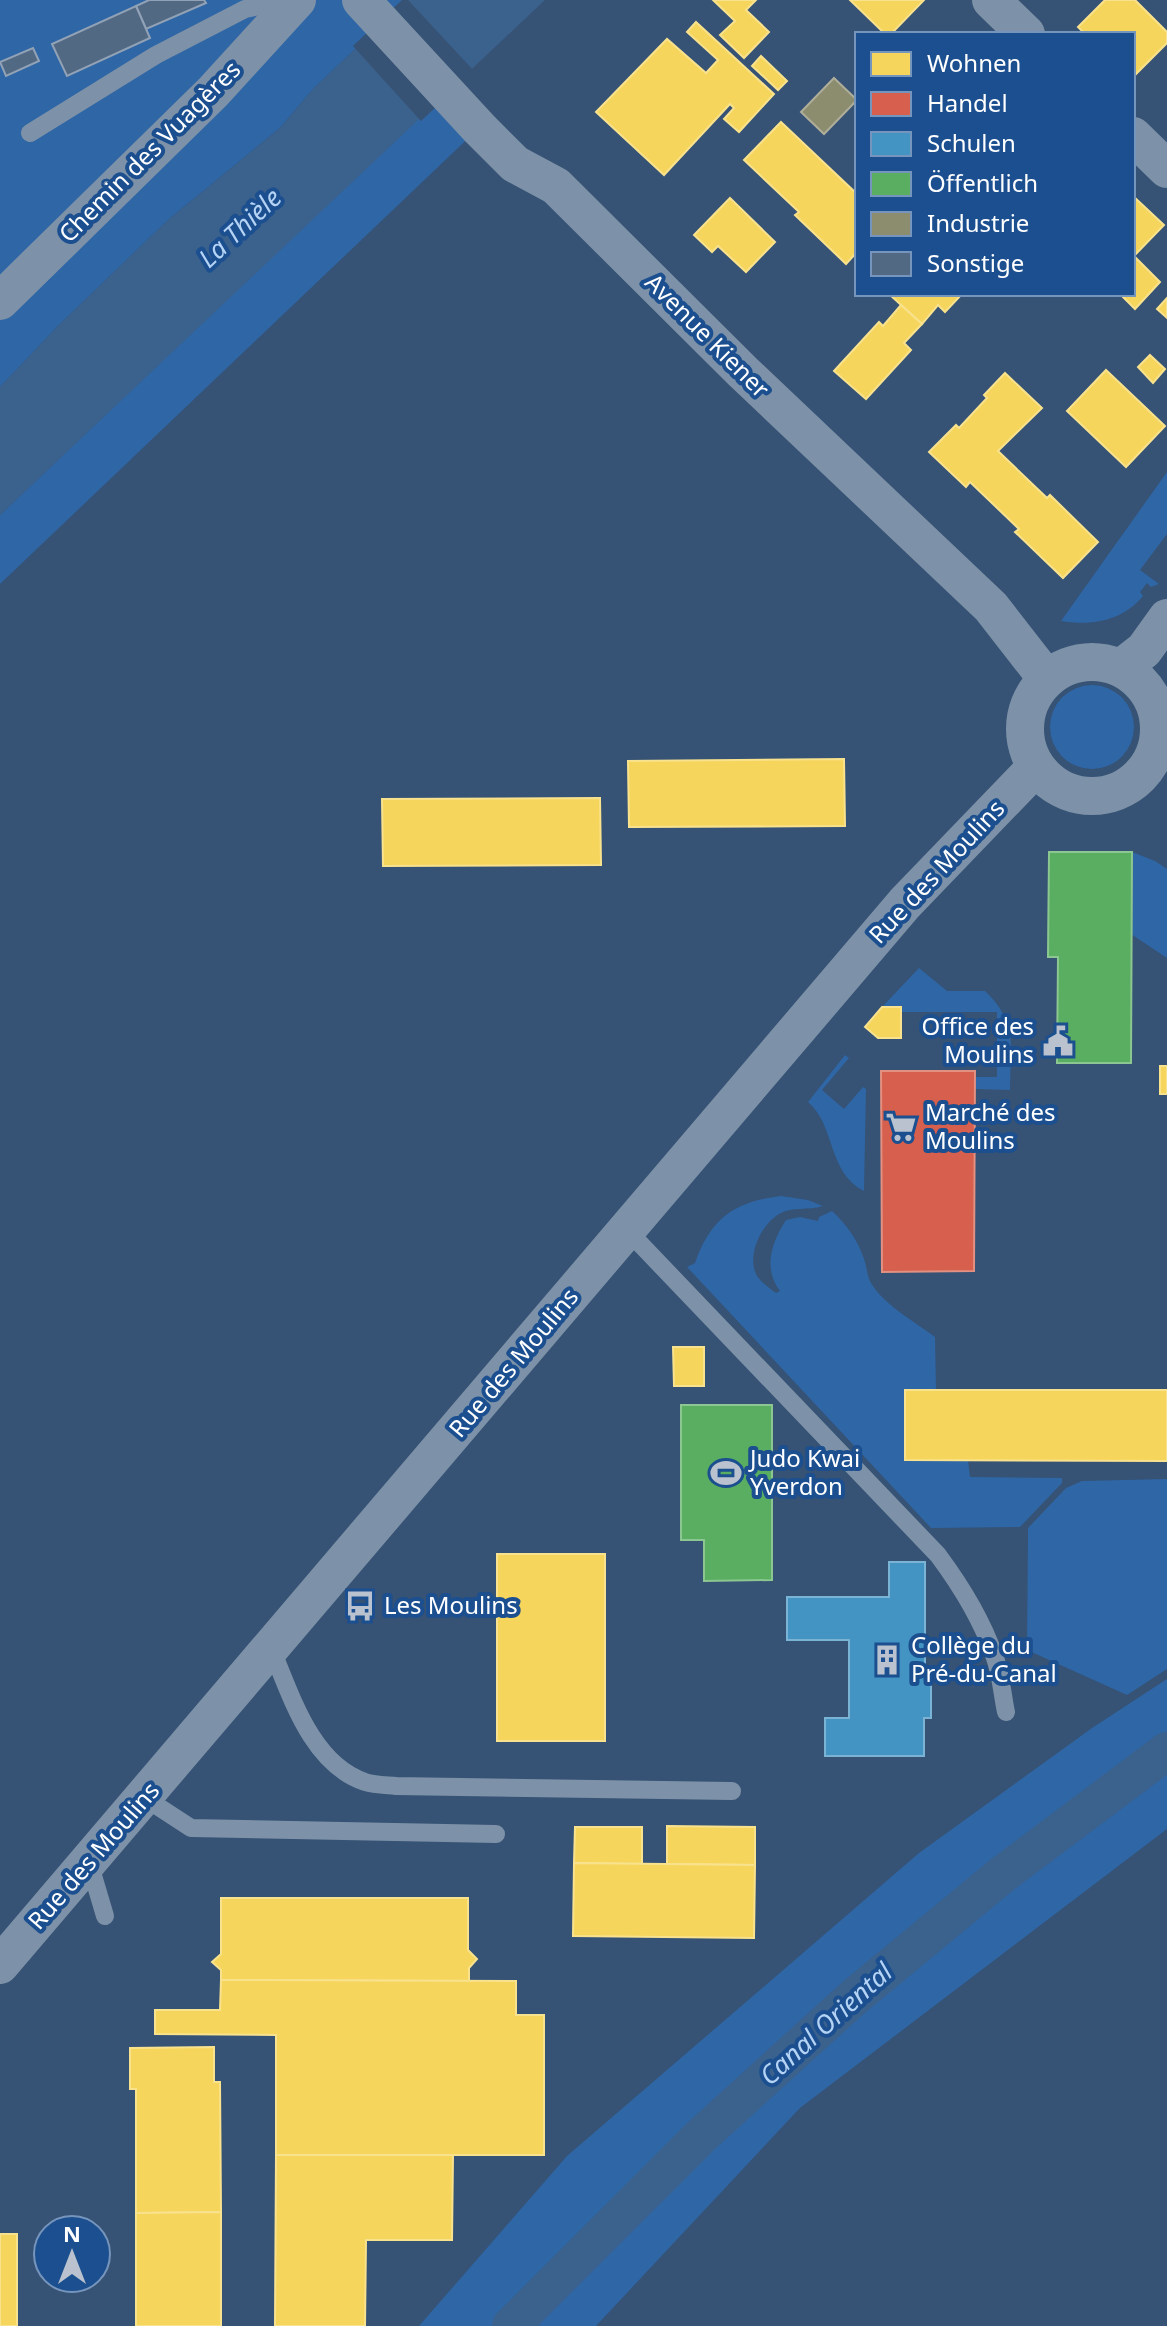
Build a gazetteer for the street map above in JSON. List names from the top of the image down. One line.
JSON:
{"streets":{"street":["Chemin des Vuagères","Avenue Kiener","Rue des Moulins"]},"crossings":[["Avenue Kiener","Rue des Moulins"]],"water":["La Thièle","Canal Oriental"],"places":{"public building":["Office des Moulins"],"supermarket":["Marché des Moulins"],"sports":["Judo Kwai Yverdon"],"bus stop":["Les Moulins"],"building":["Collège du Pré-du-Canal"]},"legend":["Wohnen","Handel","Schulen","Öffentlich","Industrie","Sonstige"],"north":"top"}
